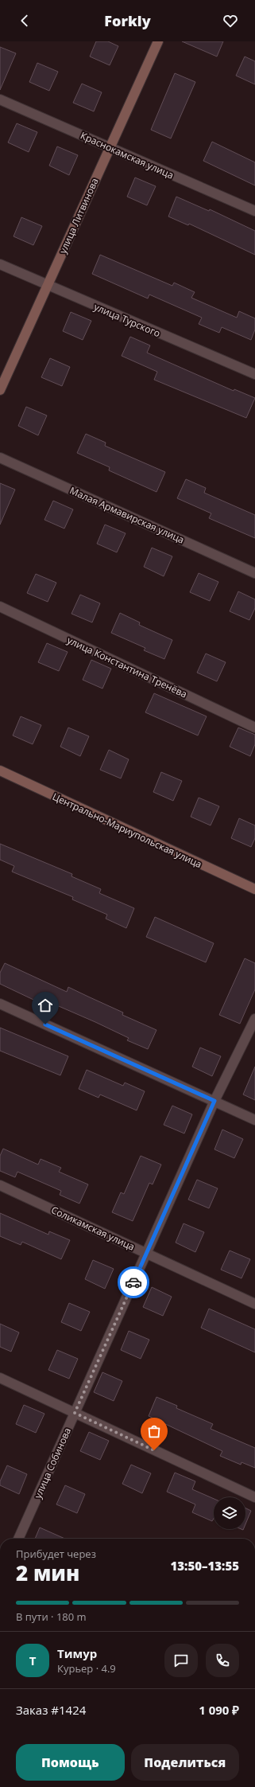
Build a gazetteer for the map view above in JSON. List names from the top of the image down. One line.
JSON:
{"streets":{"street":["Краснокамская улица","улица Литвинова","улица Турского","Малая Армавирская улица","улица Константина Тренёва","Центрально-Мариупольская улица","Соликамская улица","улица Собинова"]},"crossings":[["Краснокамская улица","улица Литвинова"],["улица Литвинова","улица Турского"],["Соликамская улица","улица Собинова"]],"page":{"header":"Forkly","heading":["2 мин","Прибудет через","13:50–13:55"],"panel":["Тимур","Курьер · 4.9","Заказ #1424","1 090 ₽"],"bar":"В пути · 180 m","round":"Т","buttons":["Помощь","Поделиться"]}}
